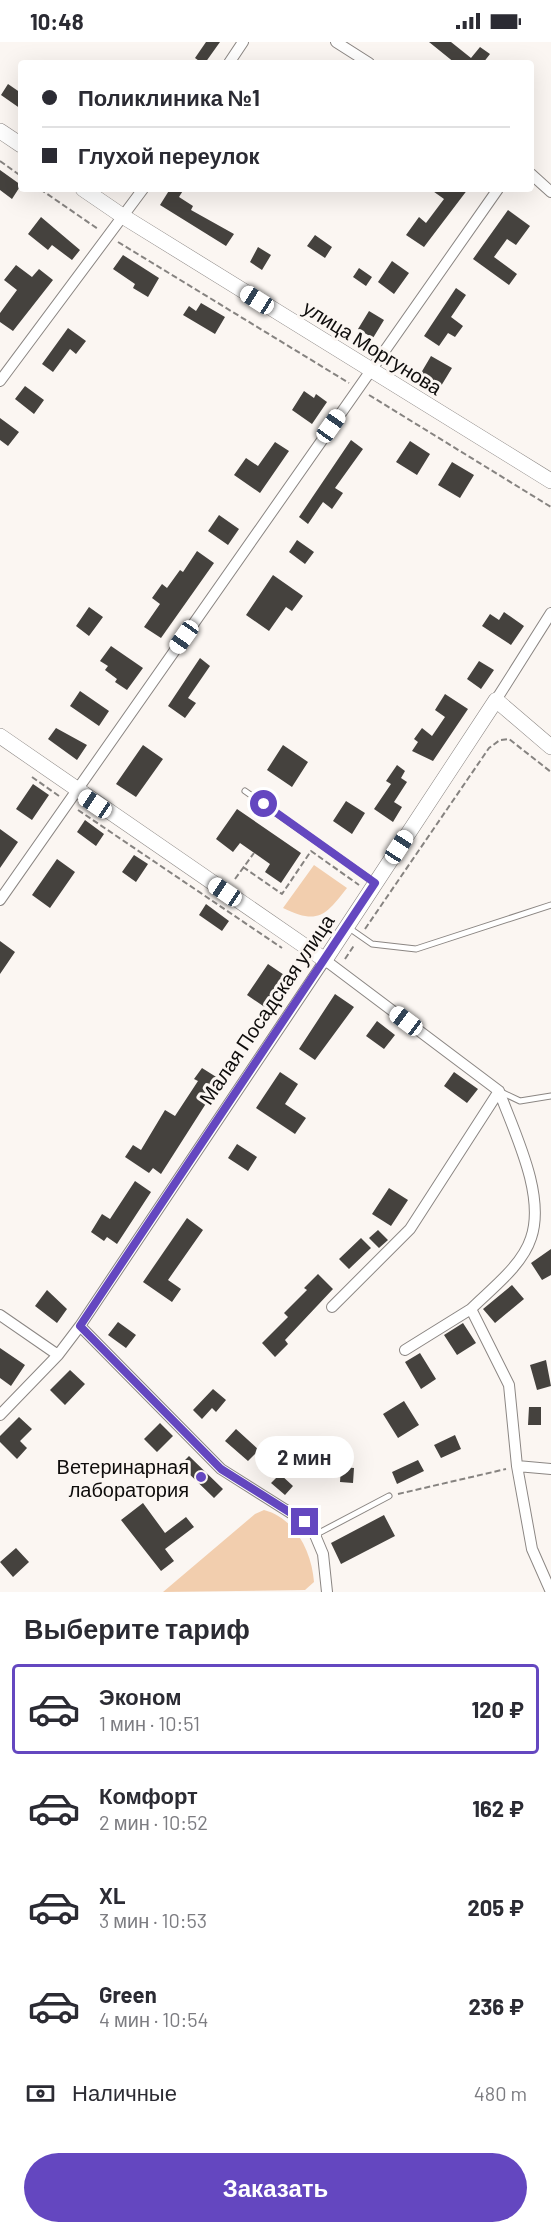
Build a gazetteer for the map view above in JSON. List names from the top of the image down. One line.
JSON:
{"streets":{"main road":["улица Моргунова","Малая Посадская улица"]},"places":["Ветеринарная лаборатория"],"page":{"status":"10:48","banner":["Поликлиника №1","Глухой переулок"],"bubble":"2 мин","heading":"Выберите тариф","list":[{"name":"Эконом","note":"1 мин · 10:51","value":"120 ₽"},{"name":"Комфорт","note":"2 мин · 10:52","value":"162 ₽"},{"name":"XL","note":"3 мин · 10:53","value":"205 ₽"},{"name":"Green","note":"4 мин · 10:54","value":"236 ₽"}],"pay":["Наличные","480 m"],"buttons":"Заказать"}}
